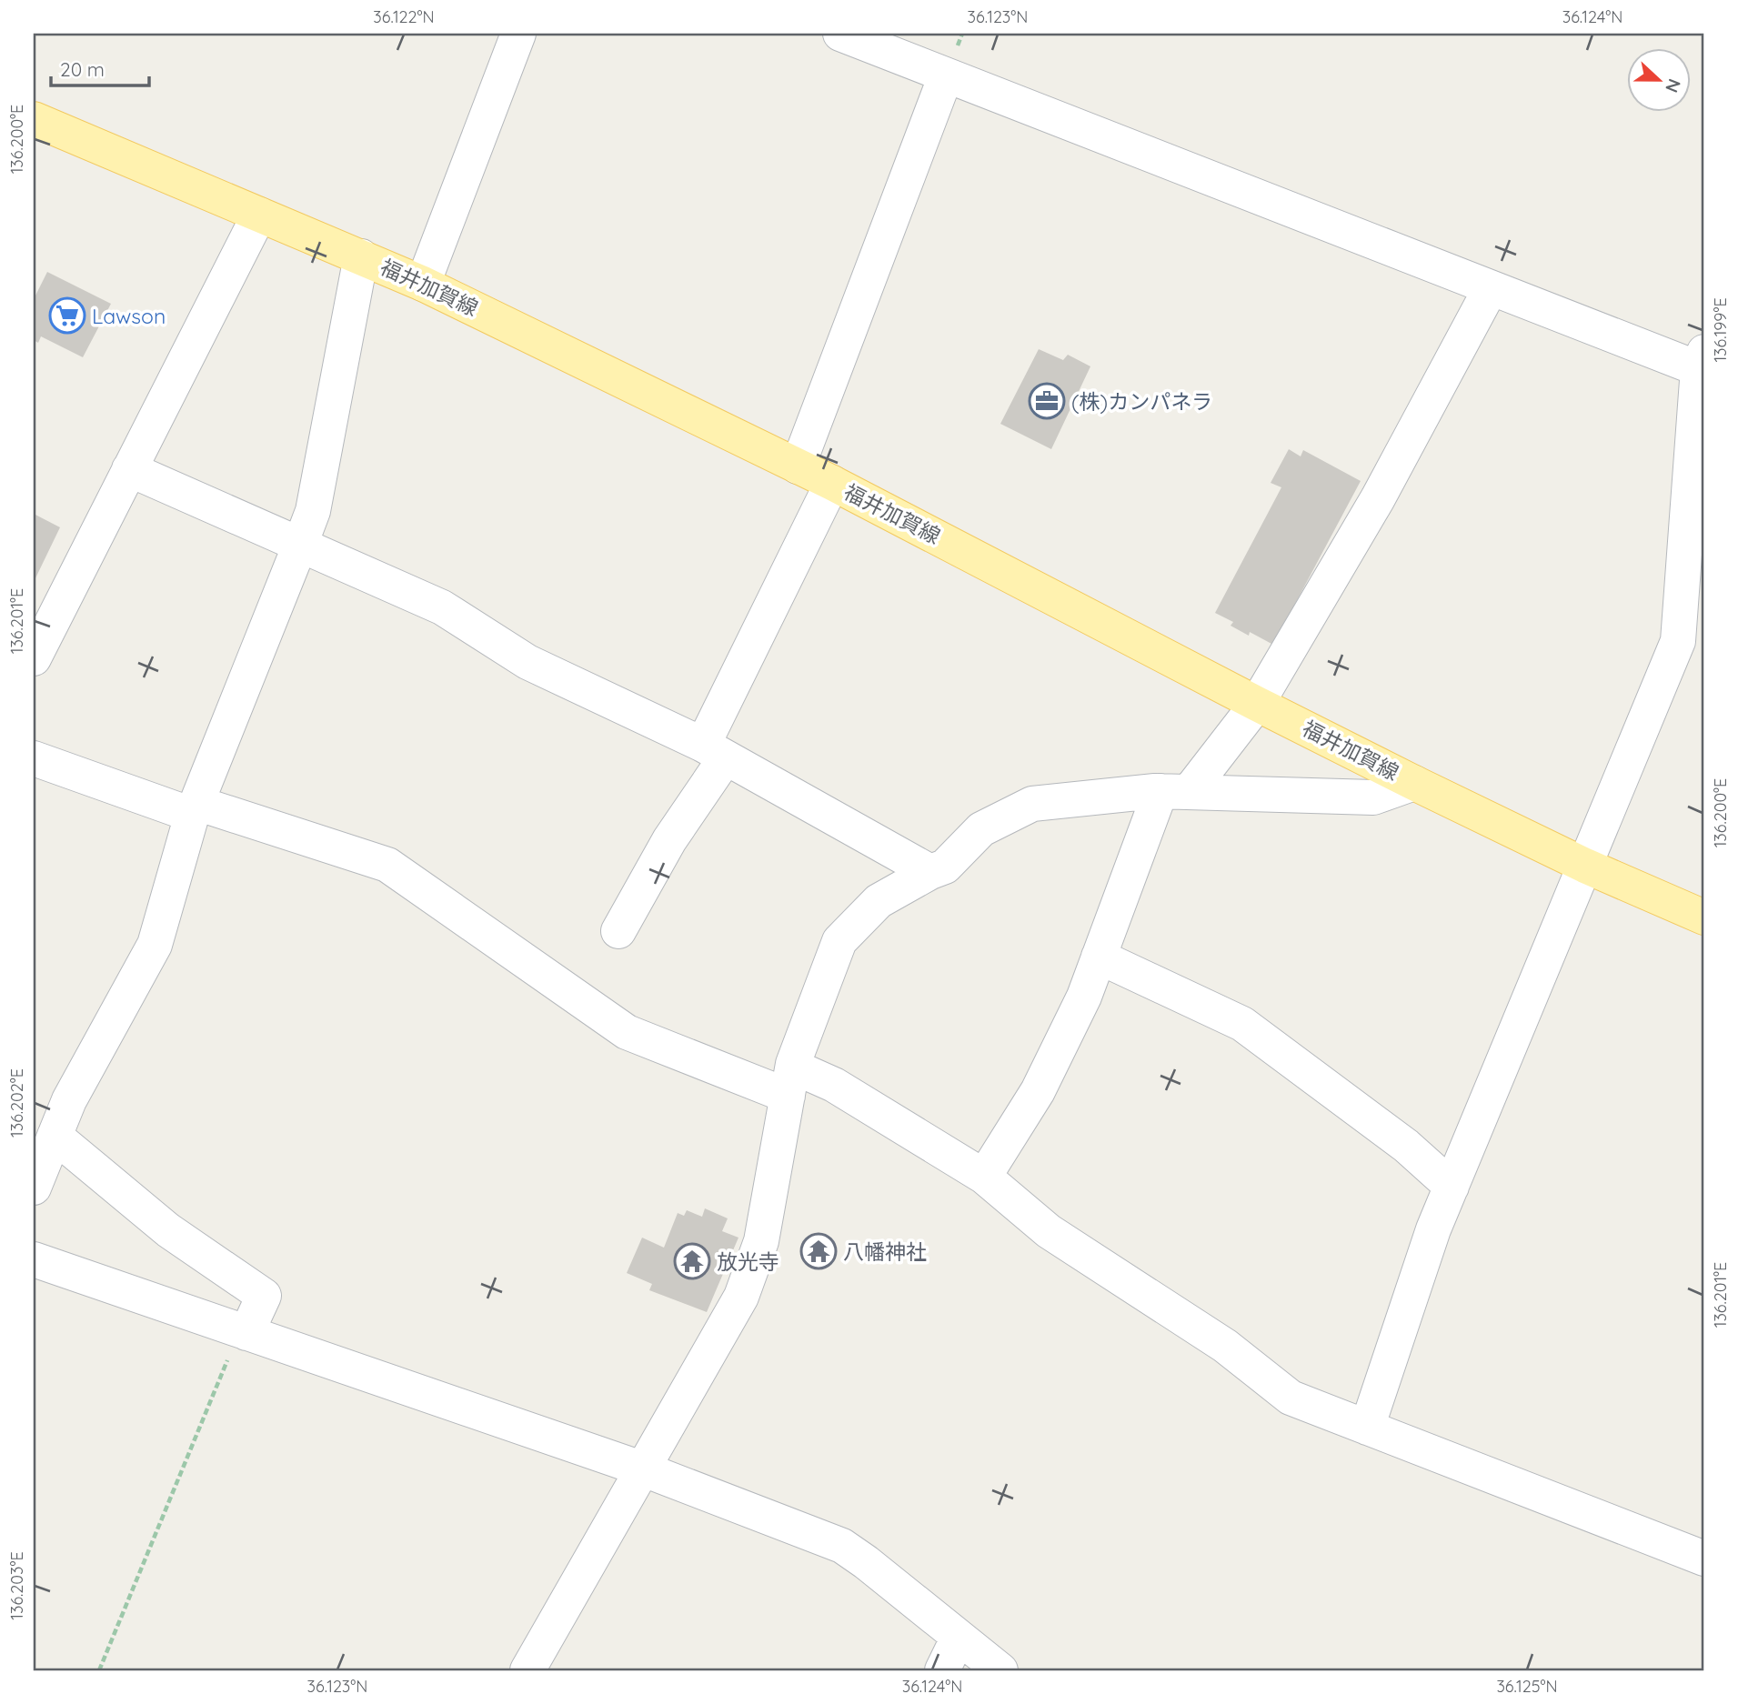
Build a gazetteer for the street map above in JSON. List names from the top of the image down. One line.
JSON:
{"streets":{"main road":["福井加賀線"]},"places":{"supermarket":["Lawson"],"office":["(株)カンパネラ"],"temple":["八幡神社","放光寺"]},"scale_bar":"20 m","north":"right","coordinates":["36.122°N","36.123°N","36.124°N","136.200°E","136.199°E","136.201°E","136.202°E","136.203°E","36.125°N"]}
